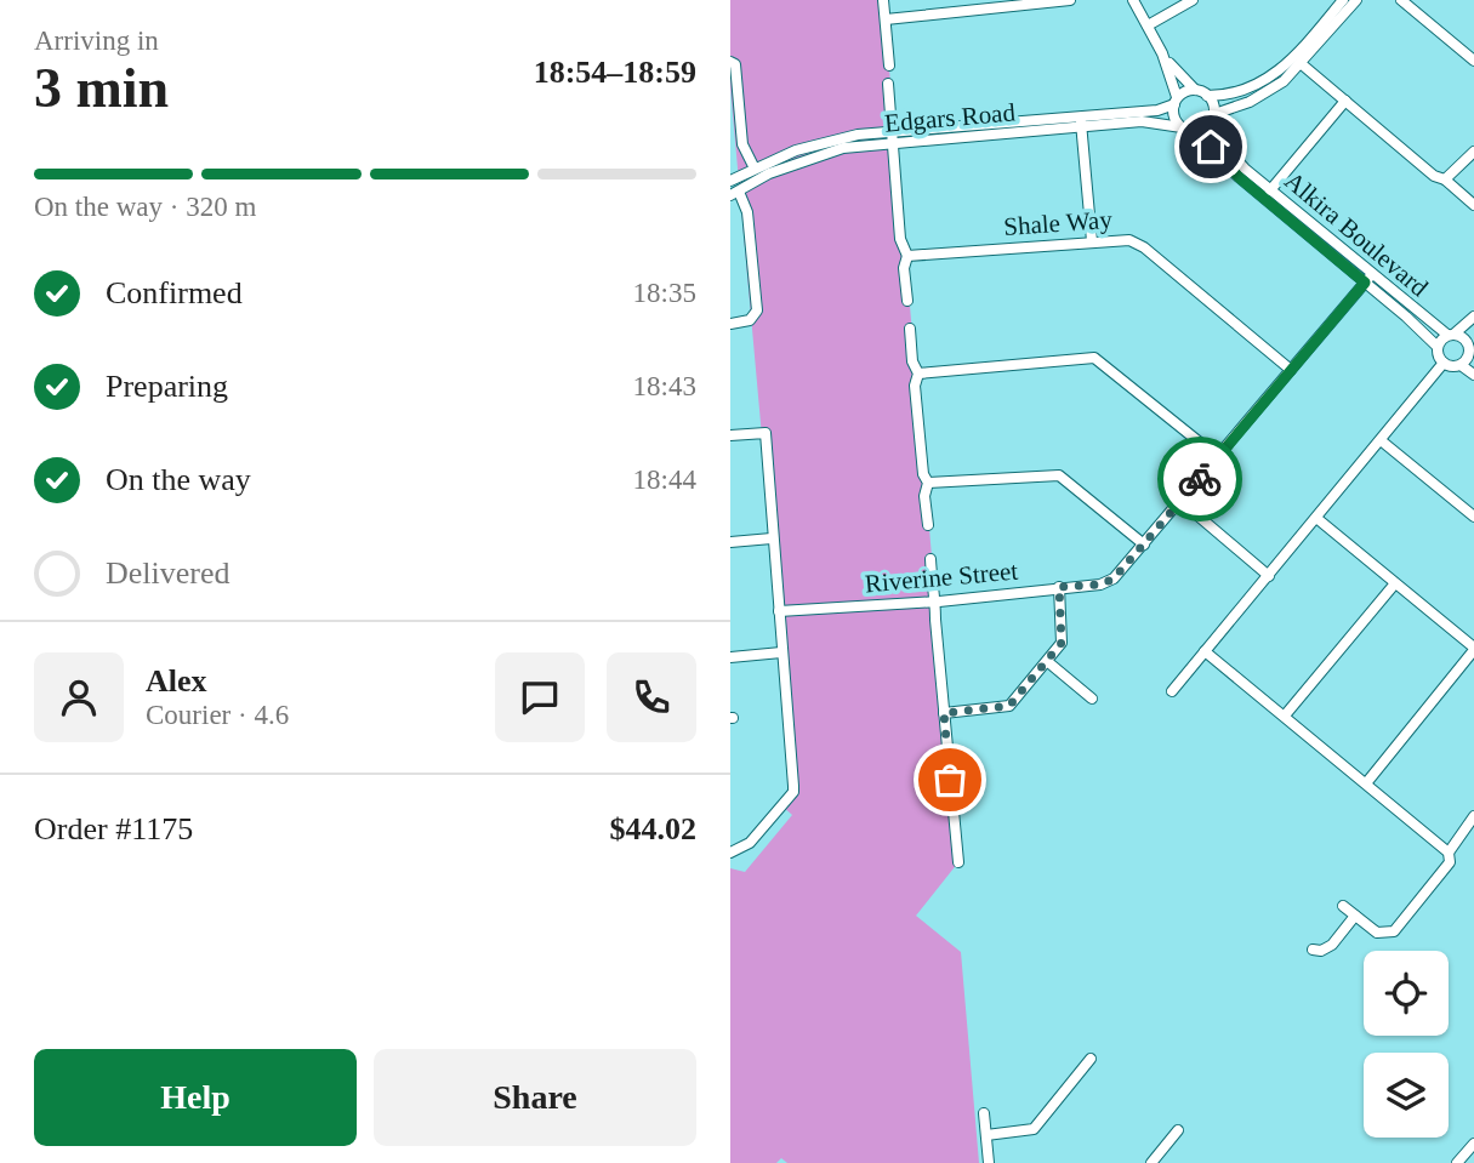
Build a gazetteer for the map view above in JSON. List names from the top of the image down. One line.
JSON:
{"streets":{"street":["Edgars Road","Shale Way","Alkira Boulevard","Riverine Street"]},"crossings":[["Edgars Road","Alkira Boulevard"],["Shale Way","Riverine Street"],["Alkira Boulevard","Riverine Street"]],"page":{"heading":["3 min","Arriving in","18:54–18:59"],"panel":["Alex","Courier · 4.6","Order #1175","$44.02"],"bar":"On the way · 320 m","list":[["Confirmed","18:35"],["Preparing","18:43"],["On the way","18:44"],"Delivered"],"buttons":["Help","Share"]}}
